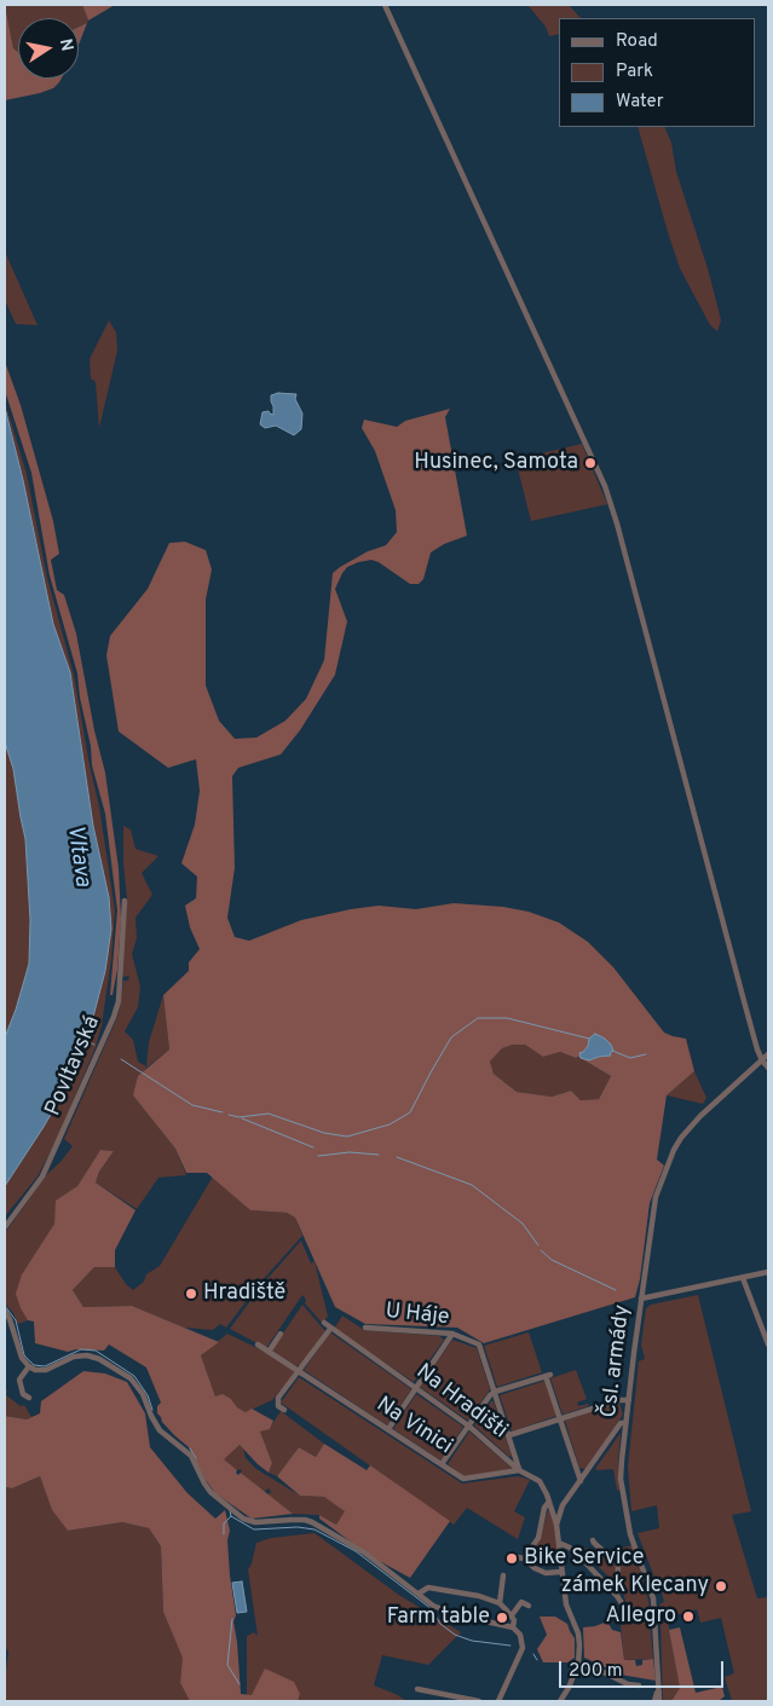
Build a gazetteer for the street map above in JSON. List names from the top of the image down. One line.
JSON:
{"streets":{"street":["Povltavská","U Háje","Čsl. armády","Na Hradišti","Na Vinici"]},"crossings":[["U Háje","Na Hradišti"],["U Háje","Na Vinici"],["Na Hradišti","Na Vinici"]],"water":["Vltava"],"places":["Husinec, Samota","Hradiště","Bike Service","zámek Klecany","Allegro","Farm table"],"legend":["Road","Park","Water"],"scale_bar":"200 m","north":"right"}
